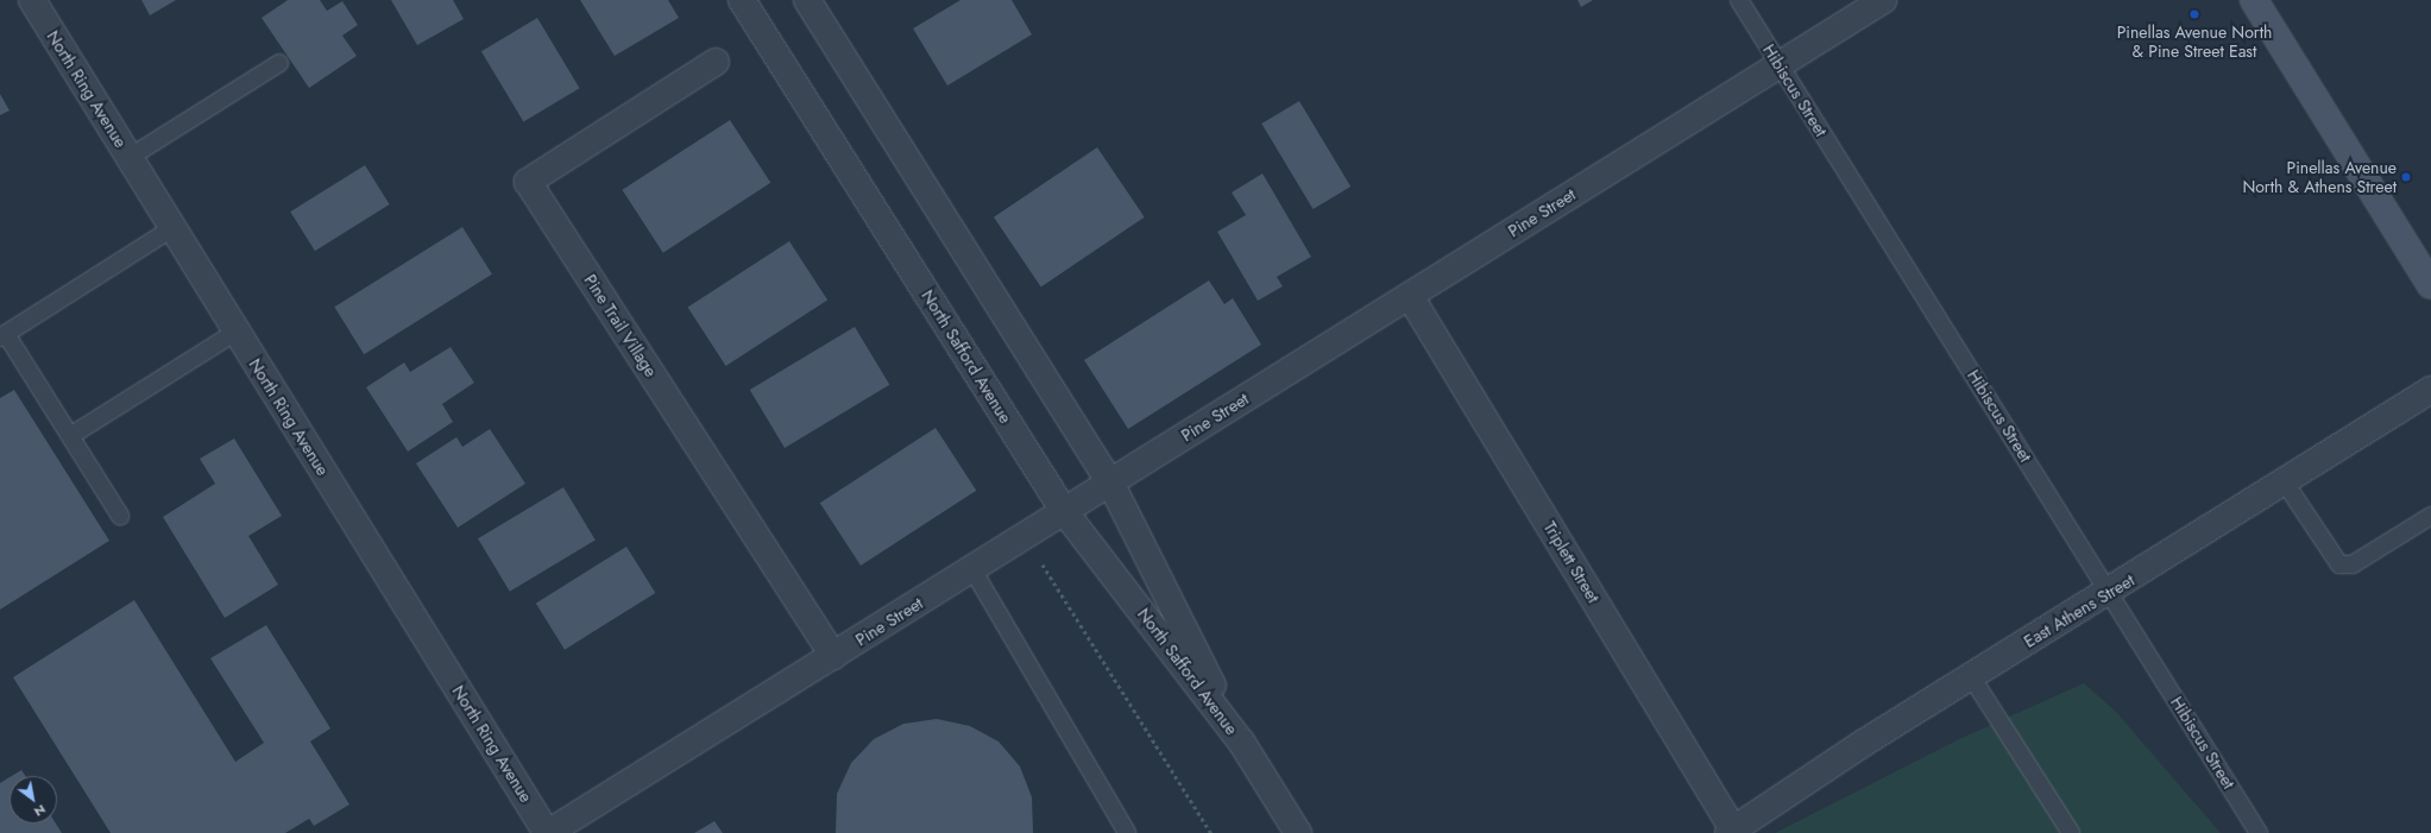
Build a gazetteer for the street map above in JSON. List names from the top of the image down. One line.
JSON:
{"streets":{"street":["North Ring Avenue","Pine Street","Pine Trail Village","North Safford Avenue","Triplett Street","East Athens Street"],"lane":["Hibiscus Street"]},"crossings":[["North Ring Avenue","Pine Street"],["Hibiscus Street","Pine Street"],["Hibiscus Street","East Athens Street"],["Pine Street","Pine Trail Village"],["Pine Street","North Safford Avenue"],["Pine Street","Triplett Street"],["Triplett Street","East Athens Street"]],"places":["Pinellas Avenue North & Pine Street East","Pinellas Avenue North & Athens Street"],"north":"bottom right"}
